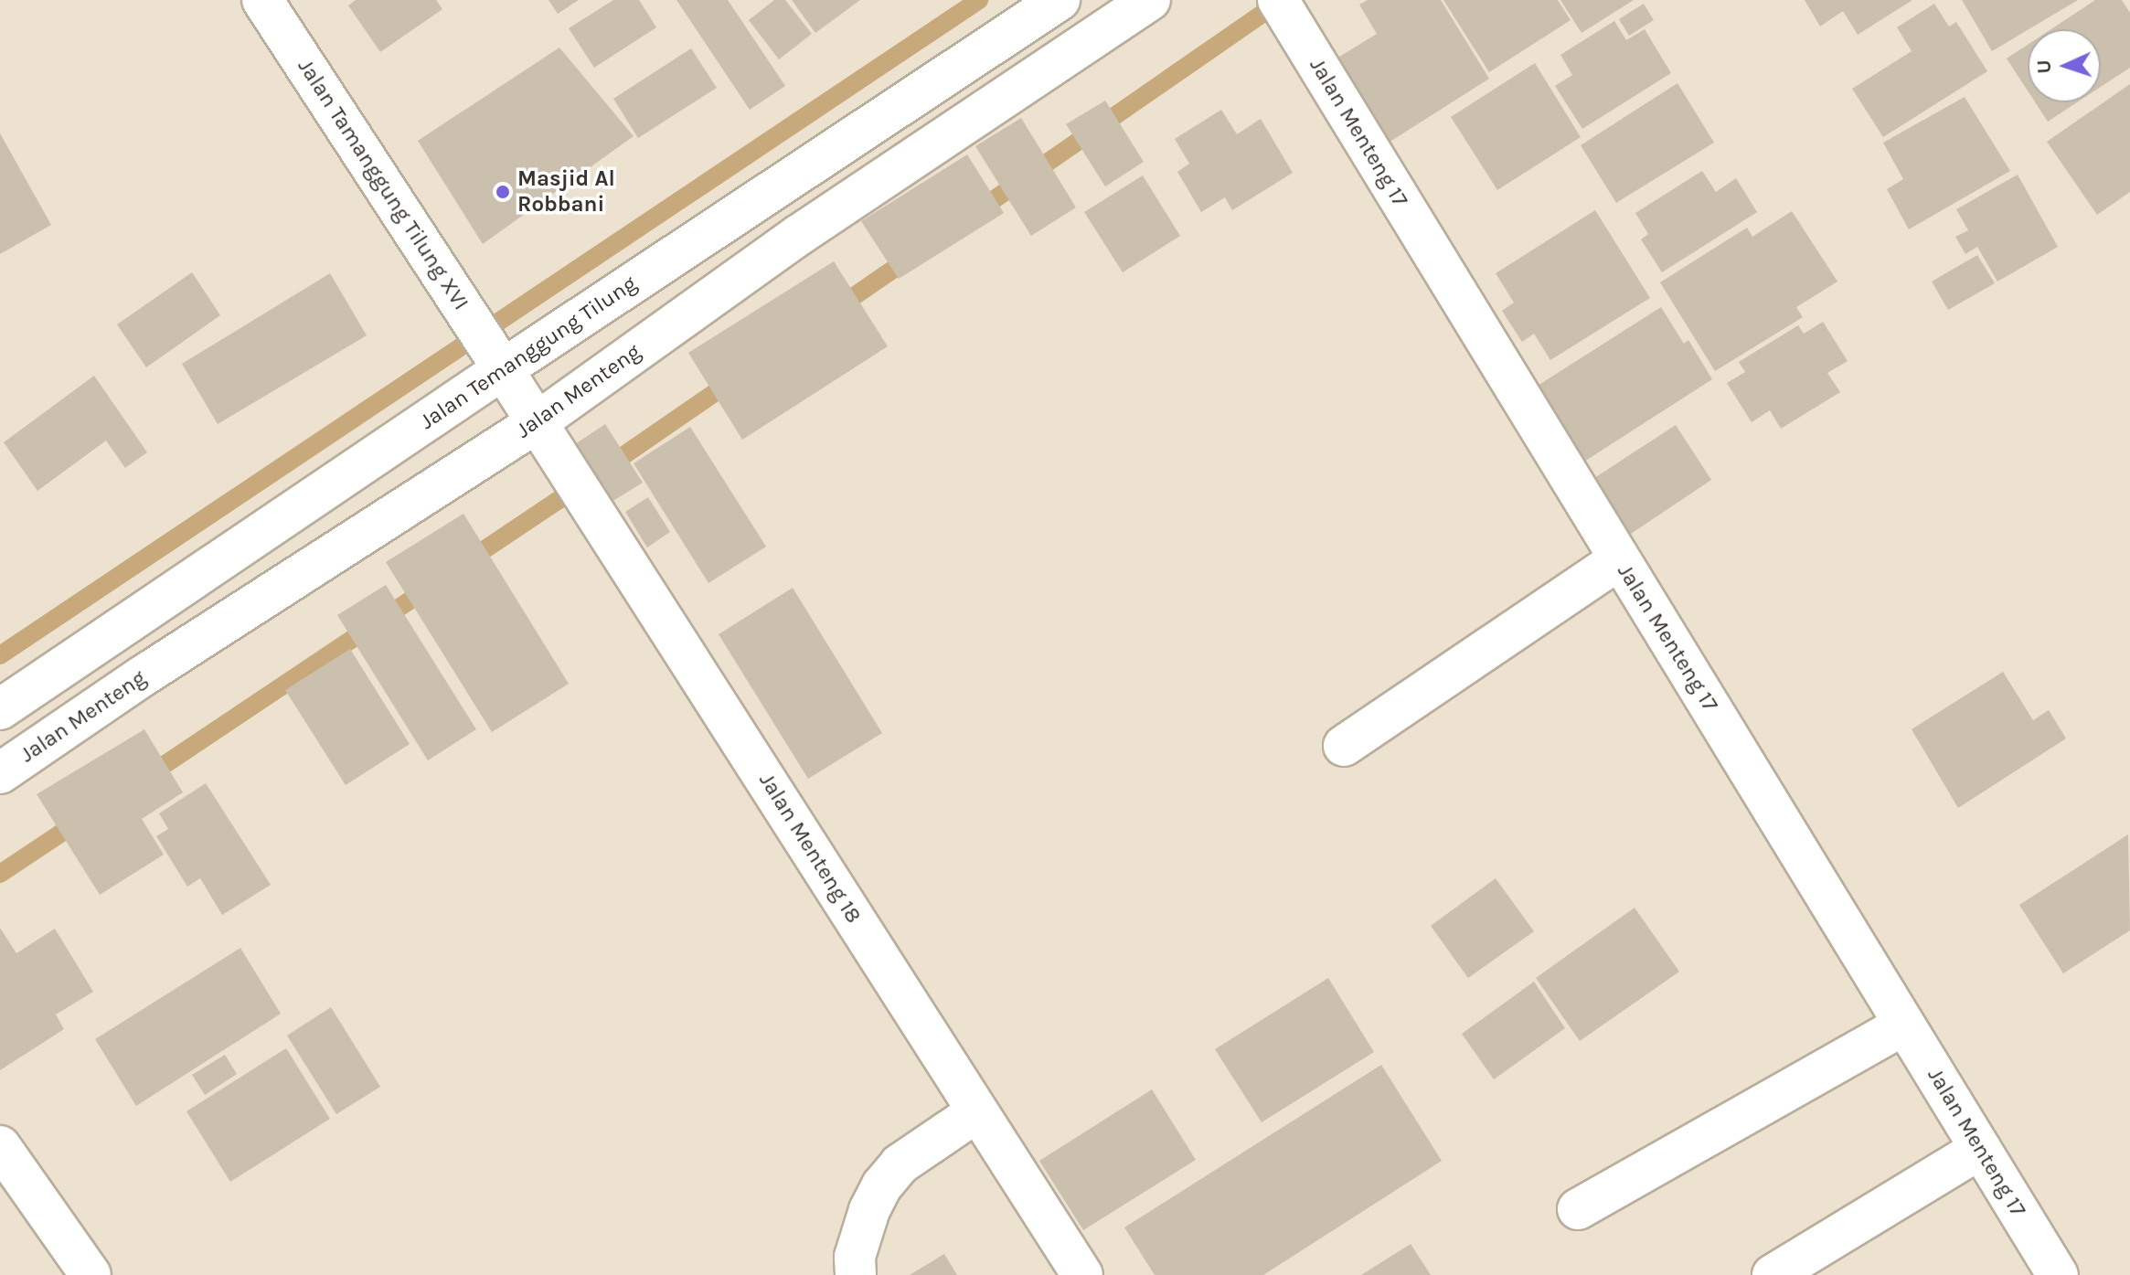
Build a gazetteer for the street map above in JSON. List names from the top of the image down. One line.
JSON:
{"streets":{"street":["Jalan Menteng 17","Jalan Tamanggung Tilung XVI","Jalan Temanggung Tilung","Jalan Menteng","Jalan Menteng 18"]},"crossings":[["Jalan Tamanggung Tilung XVI","Jalan Temanggung Tilung"],["Jalan Tamanggung Tilung XVI","Jalan Menteng"],["Jalan Tamanggung Tilung XVI","Jalan Menteng 18"],["Jalan Menteng","Jalan Menteng 18"]],"places":["Masjid Al Robbani"],"north":"left"}
